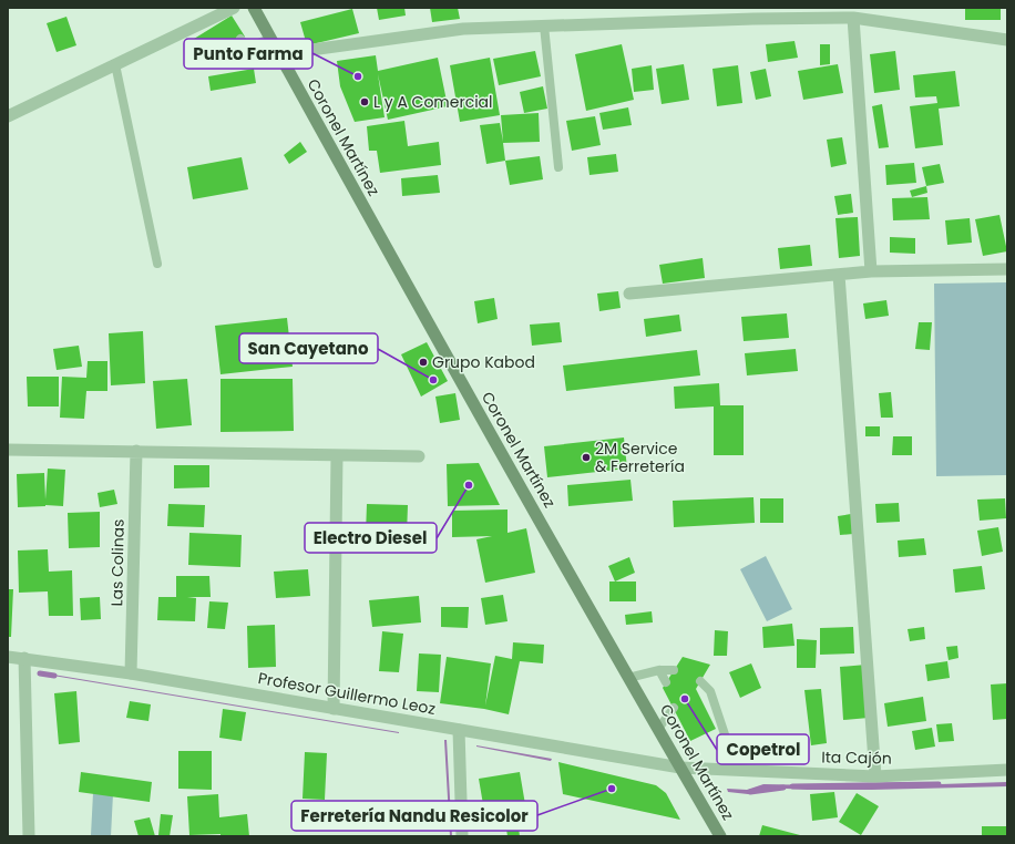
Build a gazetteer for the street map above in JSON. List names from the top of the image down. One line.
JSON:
{"streets":{"main road":["Coronel Martínez"],"street":["Las Colinas","Profesor Guillermo Leoz","Ita Cajón"]},"crossings":[["Coronel Martínez","Profesor Guillermo Leoz"],["Coronel Martínez","Ita Cajón"],["Las Colinas","Profesor Guillermo Leoz"],["Profesor Guillermo Leoz","Ita Cajón"]],"places":["Punto Farma","L y A Comercial","Grupo Kabod","San Cayetano","2M Service & Ferretería","Electro Diesel","Copetrol","Ferretería Nandu Resicolor"]}
